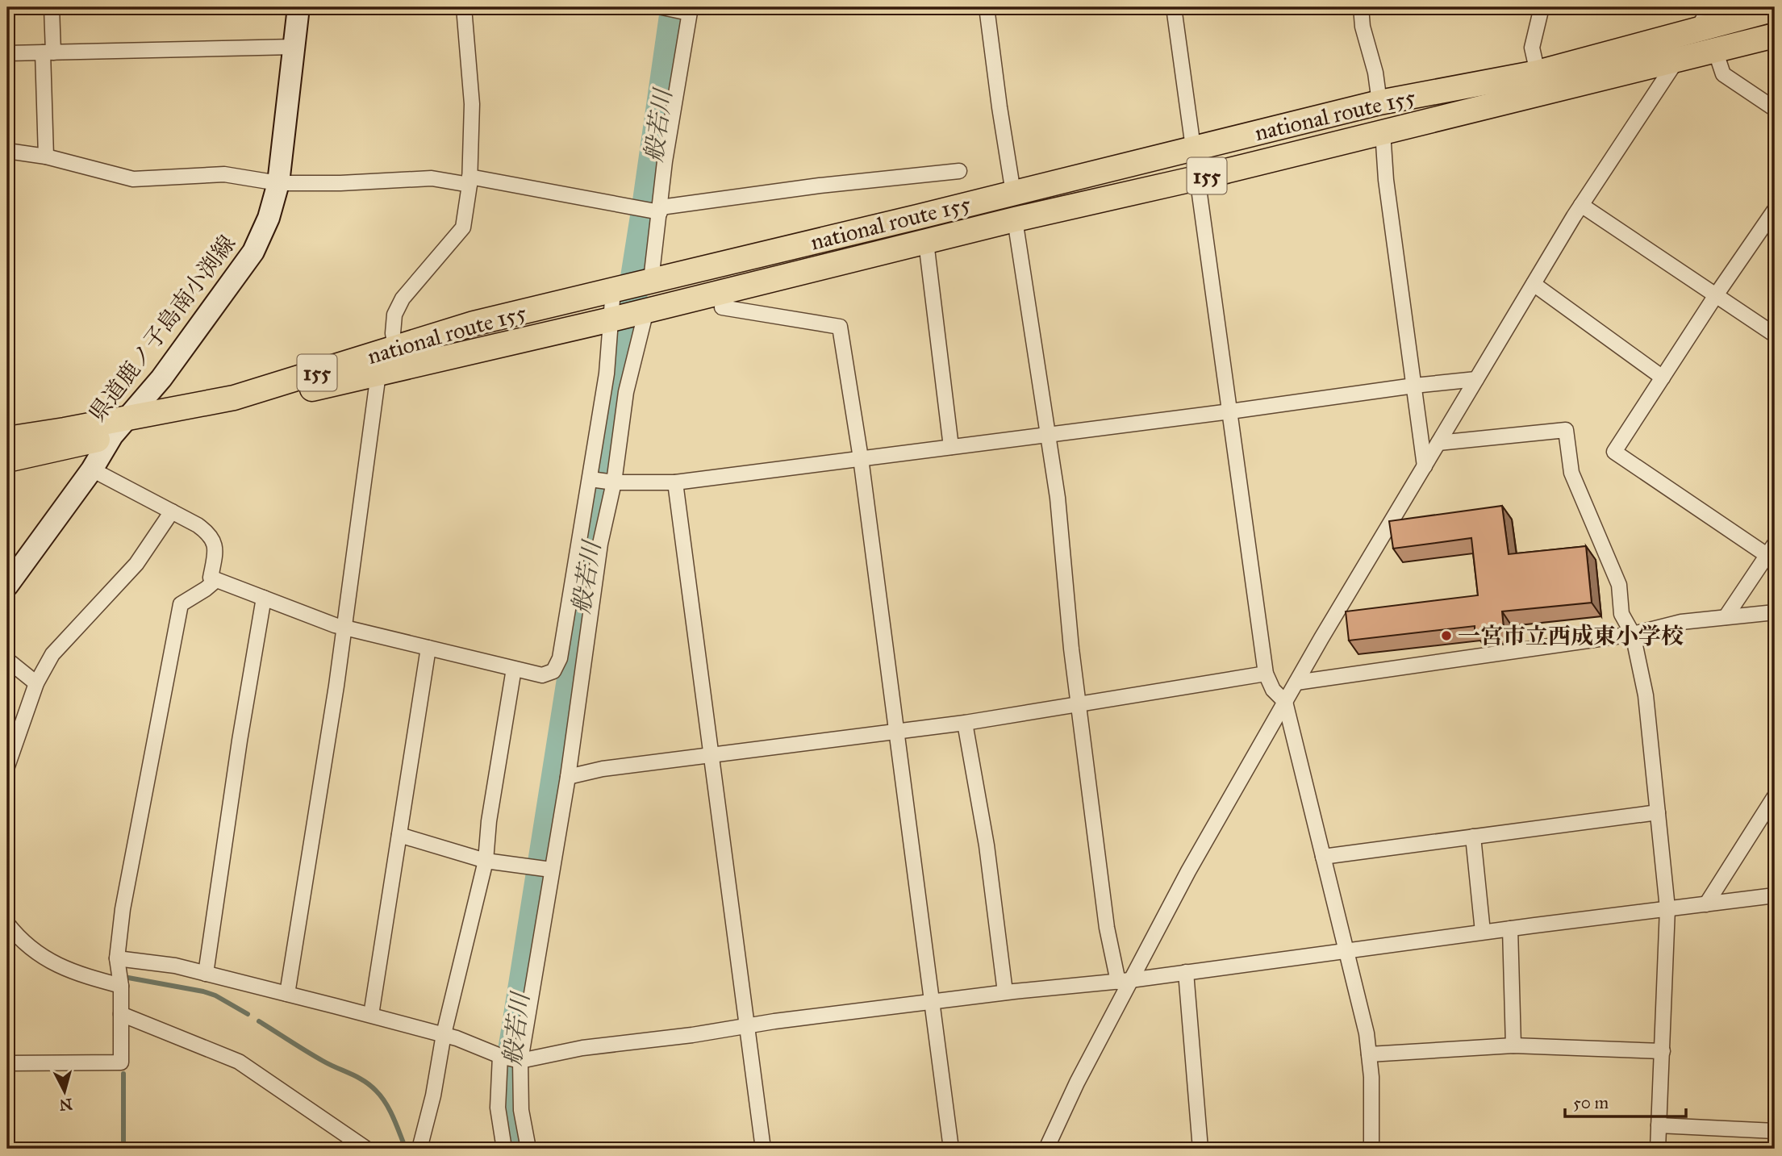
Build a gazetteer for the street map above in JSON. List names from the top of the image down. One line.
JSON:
{"streets":{"highway":["national route 155","155"],"main road":["県道鹿ノ子島南小渕線"]},"crossings":[["national route 155","県道鹿ノ子島南小渕線"]],"water":["般若川"],"places":["一宮市立西成東小学校"],"scale_bar":"50 m","north":"bottom"}
